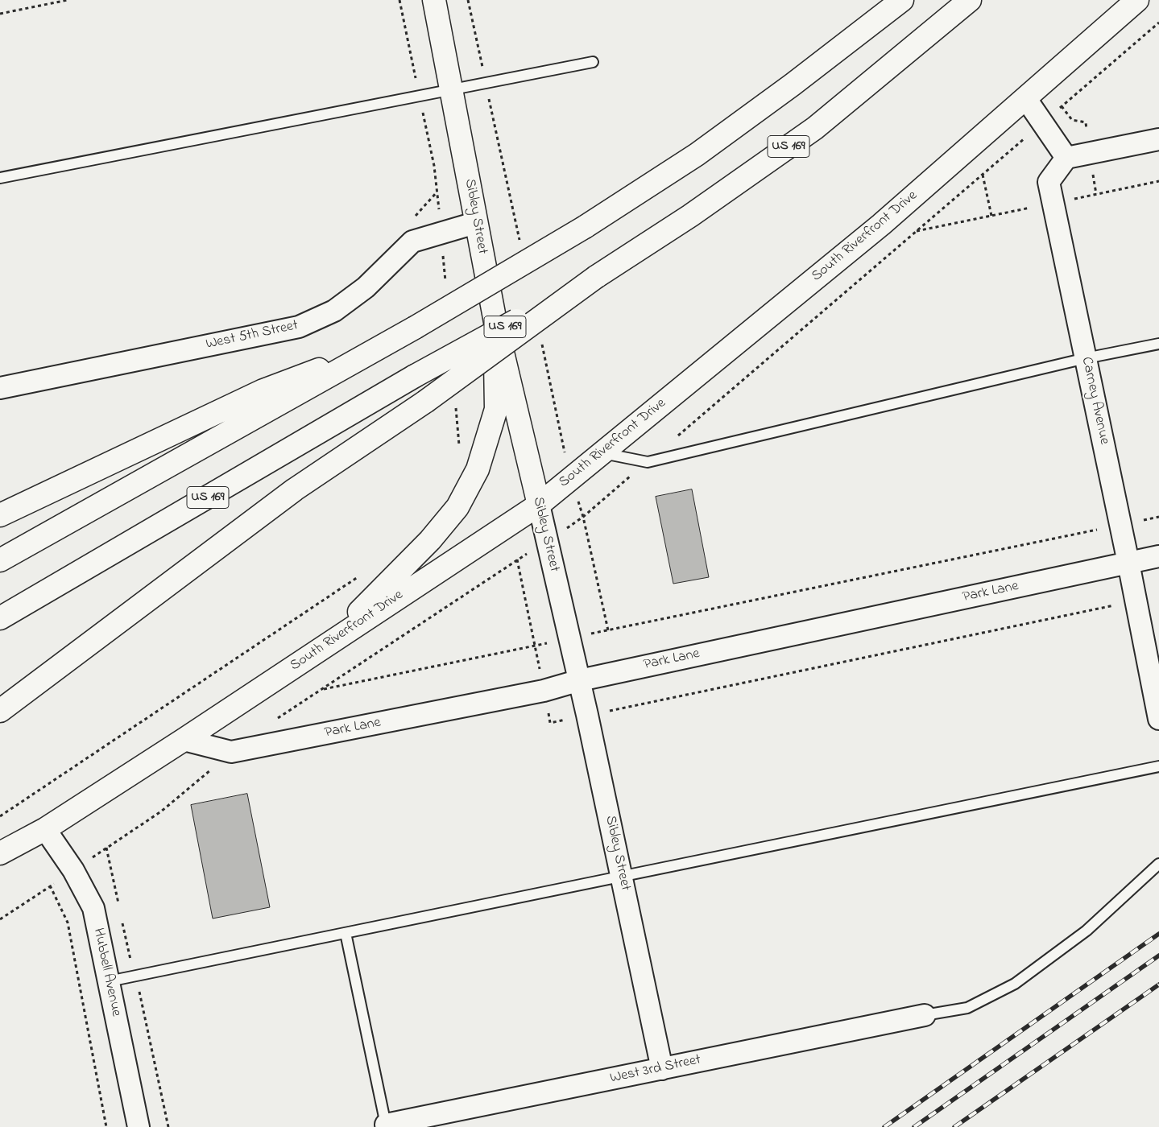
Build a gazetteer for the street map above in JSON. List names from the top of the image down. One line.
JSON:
{"streets":{"main road":["US 169","Sibley Street","South Riverfront Drive"],"street":["West 5th Street","Carney Avenue","Park Lane","Hubbell Avenue","West 3rd Street"]},"crossings":[["Sibley Street","South Riverfront Drive"],["Sibley Street","West 5th Street"],["Sibley Street","Park Lane"],["Sibley Street","West 3rd Street"],["South Riverfront Drive","Park Lane"],["South Riverfront Drive","Hubbell Avenue"],["Carney Avenue","Park Lane"]]}
